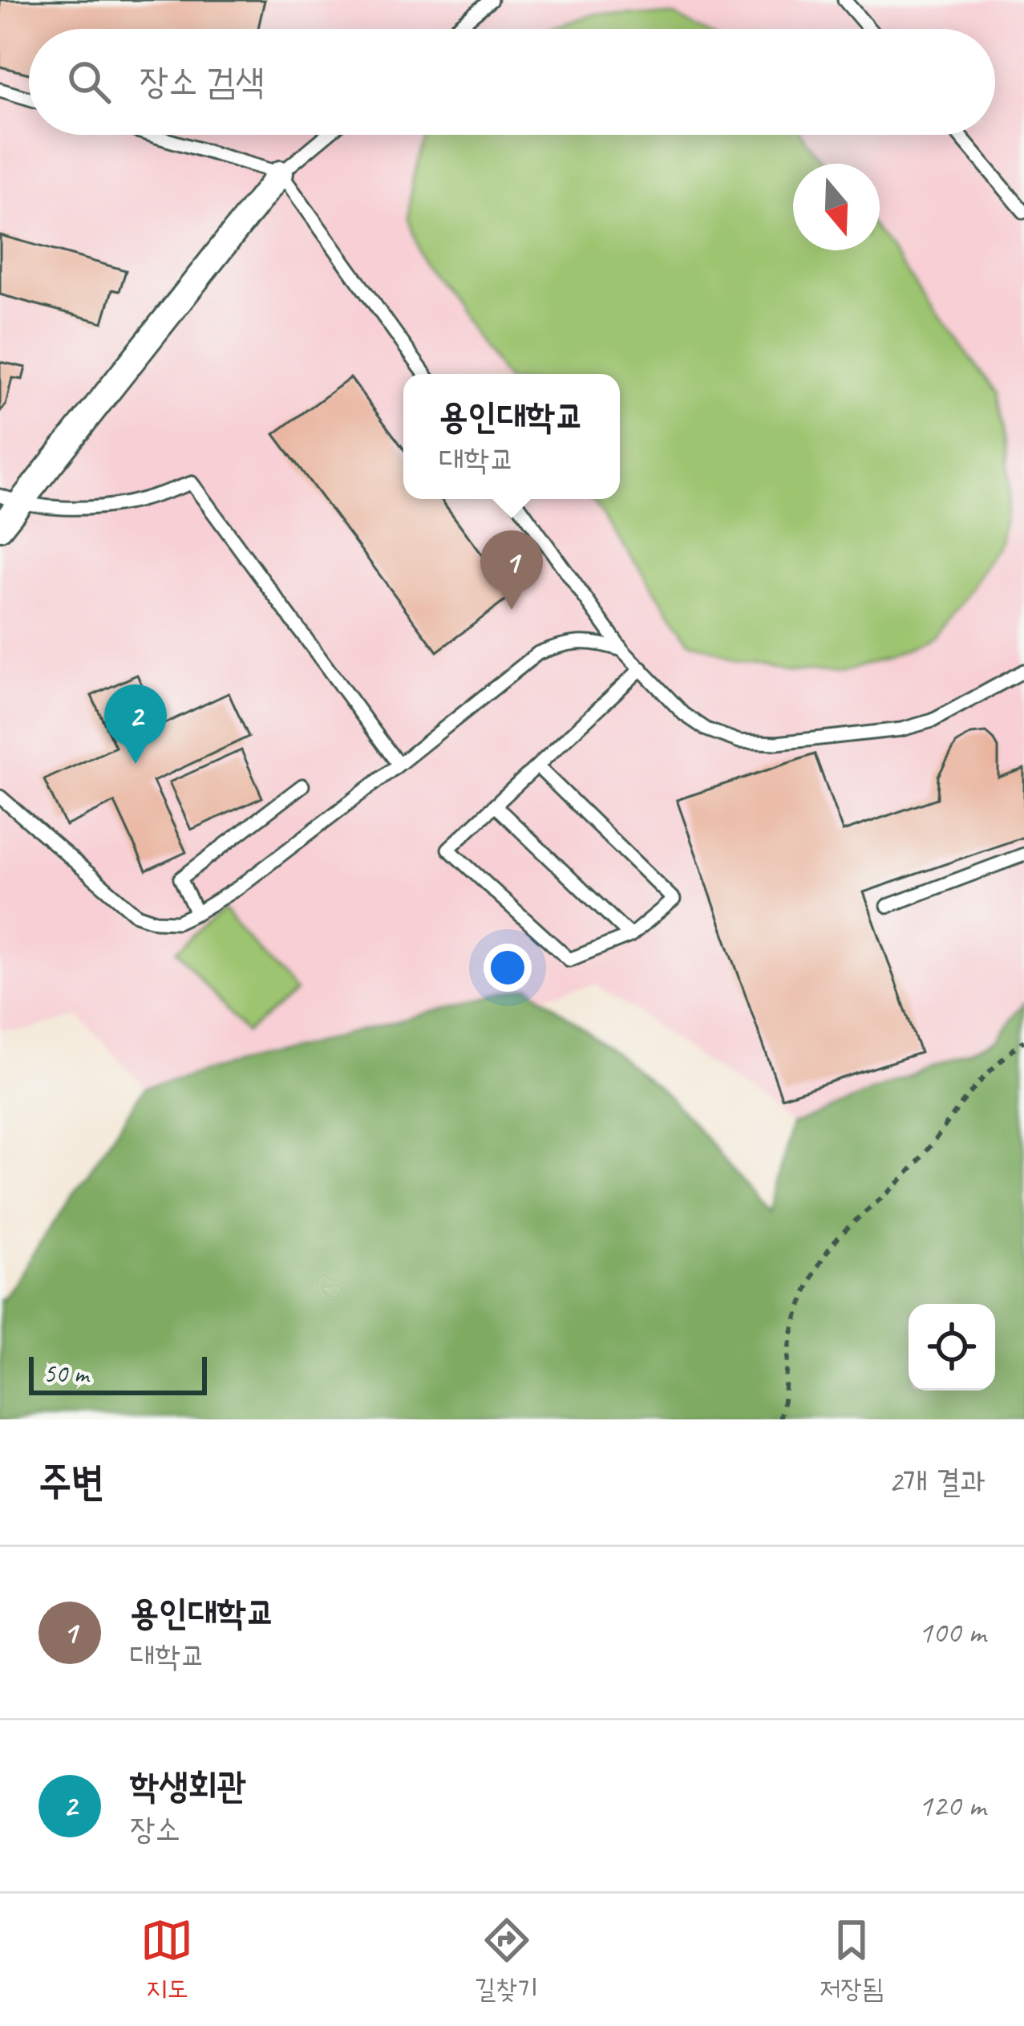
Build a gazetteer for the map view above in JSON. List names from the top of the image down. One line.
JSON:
{"scale_bar":"50 m","north":"bottom","page":{"search":"장소 검색","popup":["용인대학교","대학교"],"pins":["1","2"],"scale":"50 m","heading":["주변","2개 결과"],"list":[{"mark":"1","name":"용인대학교","note":"대학교","value":"100 m"},{"mark":"2","name":"학생회관","note":"장소","value":"120 m"}],"nav":["지도","길찾기","저장됨"]}}
